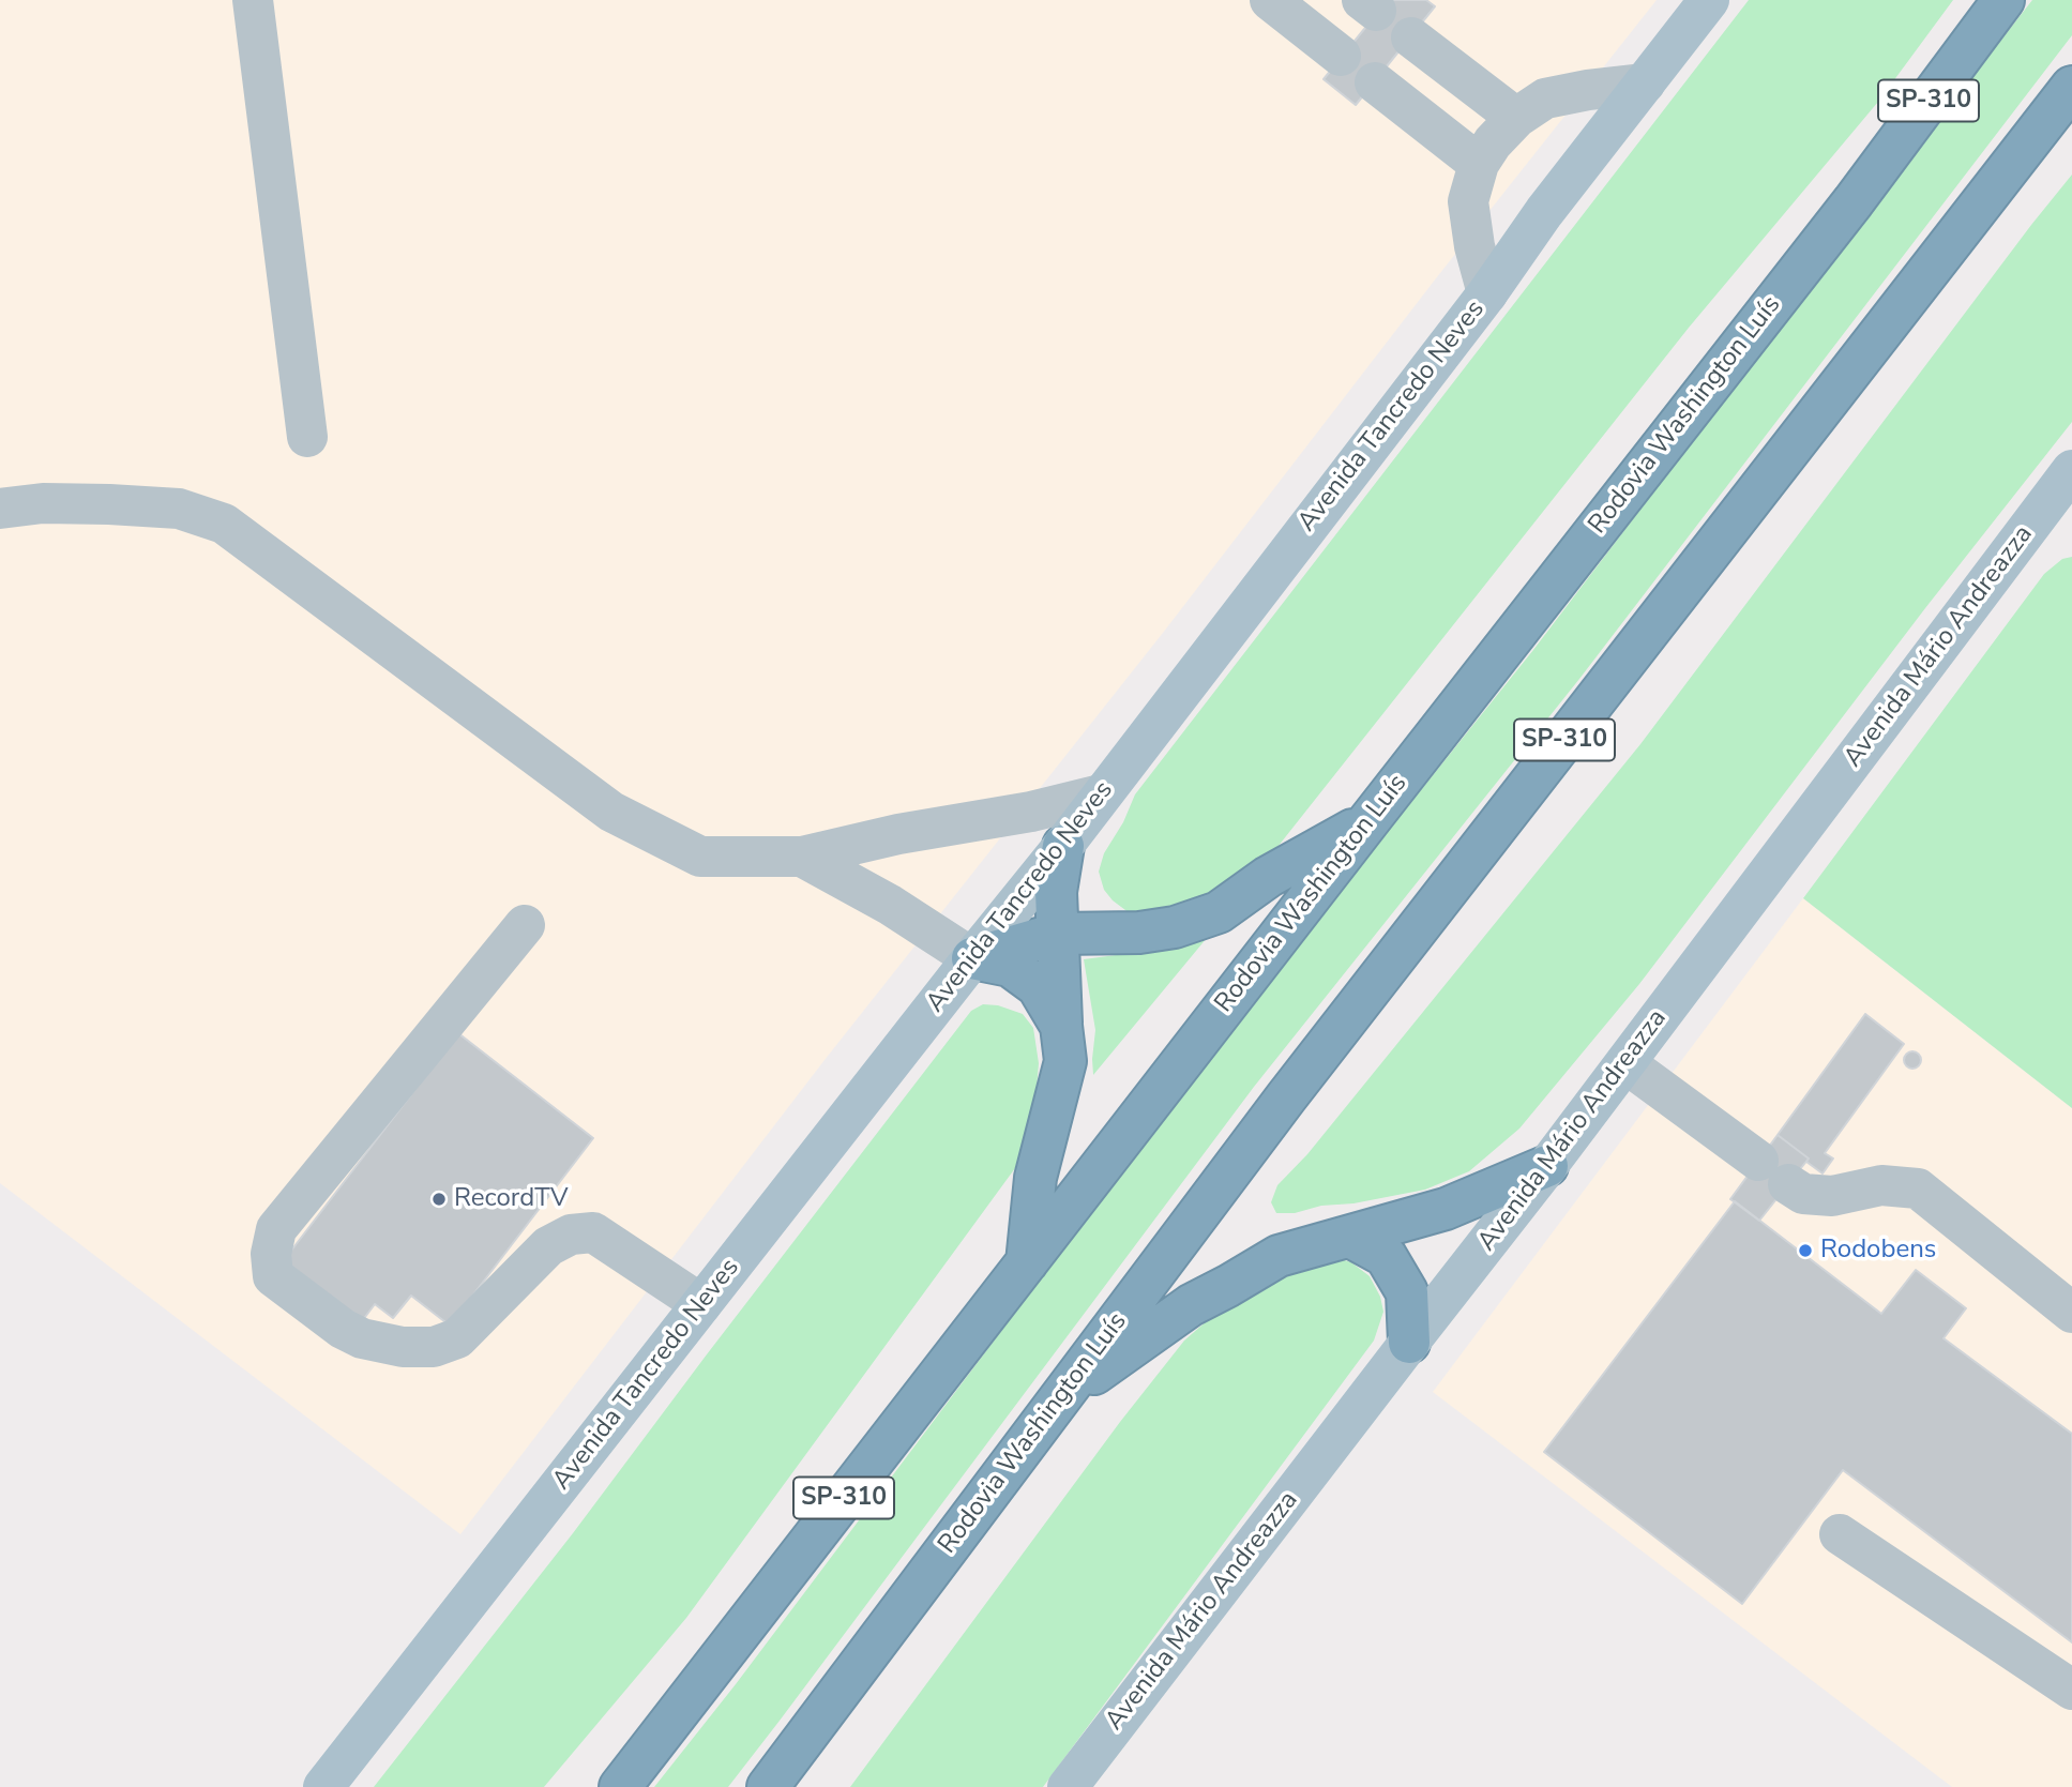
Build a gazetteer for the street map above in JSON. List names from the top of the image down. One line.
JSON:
{"streets":{"highway":["SP-310","Rodovia Washington Luís"],"main road":["Avenida Tancredo Neves","Avenida Mário Andreazza"]},"places":["RecordTV","Rodobens"]}
